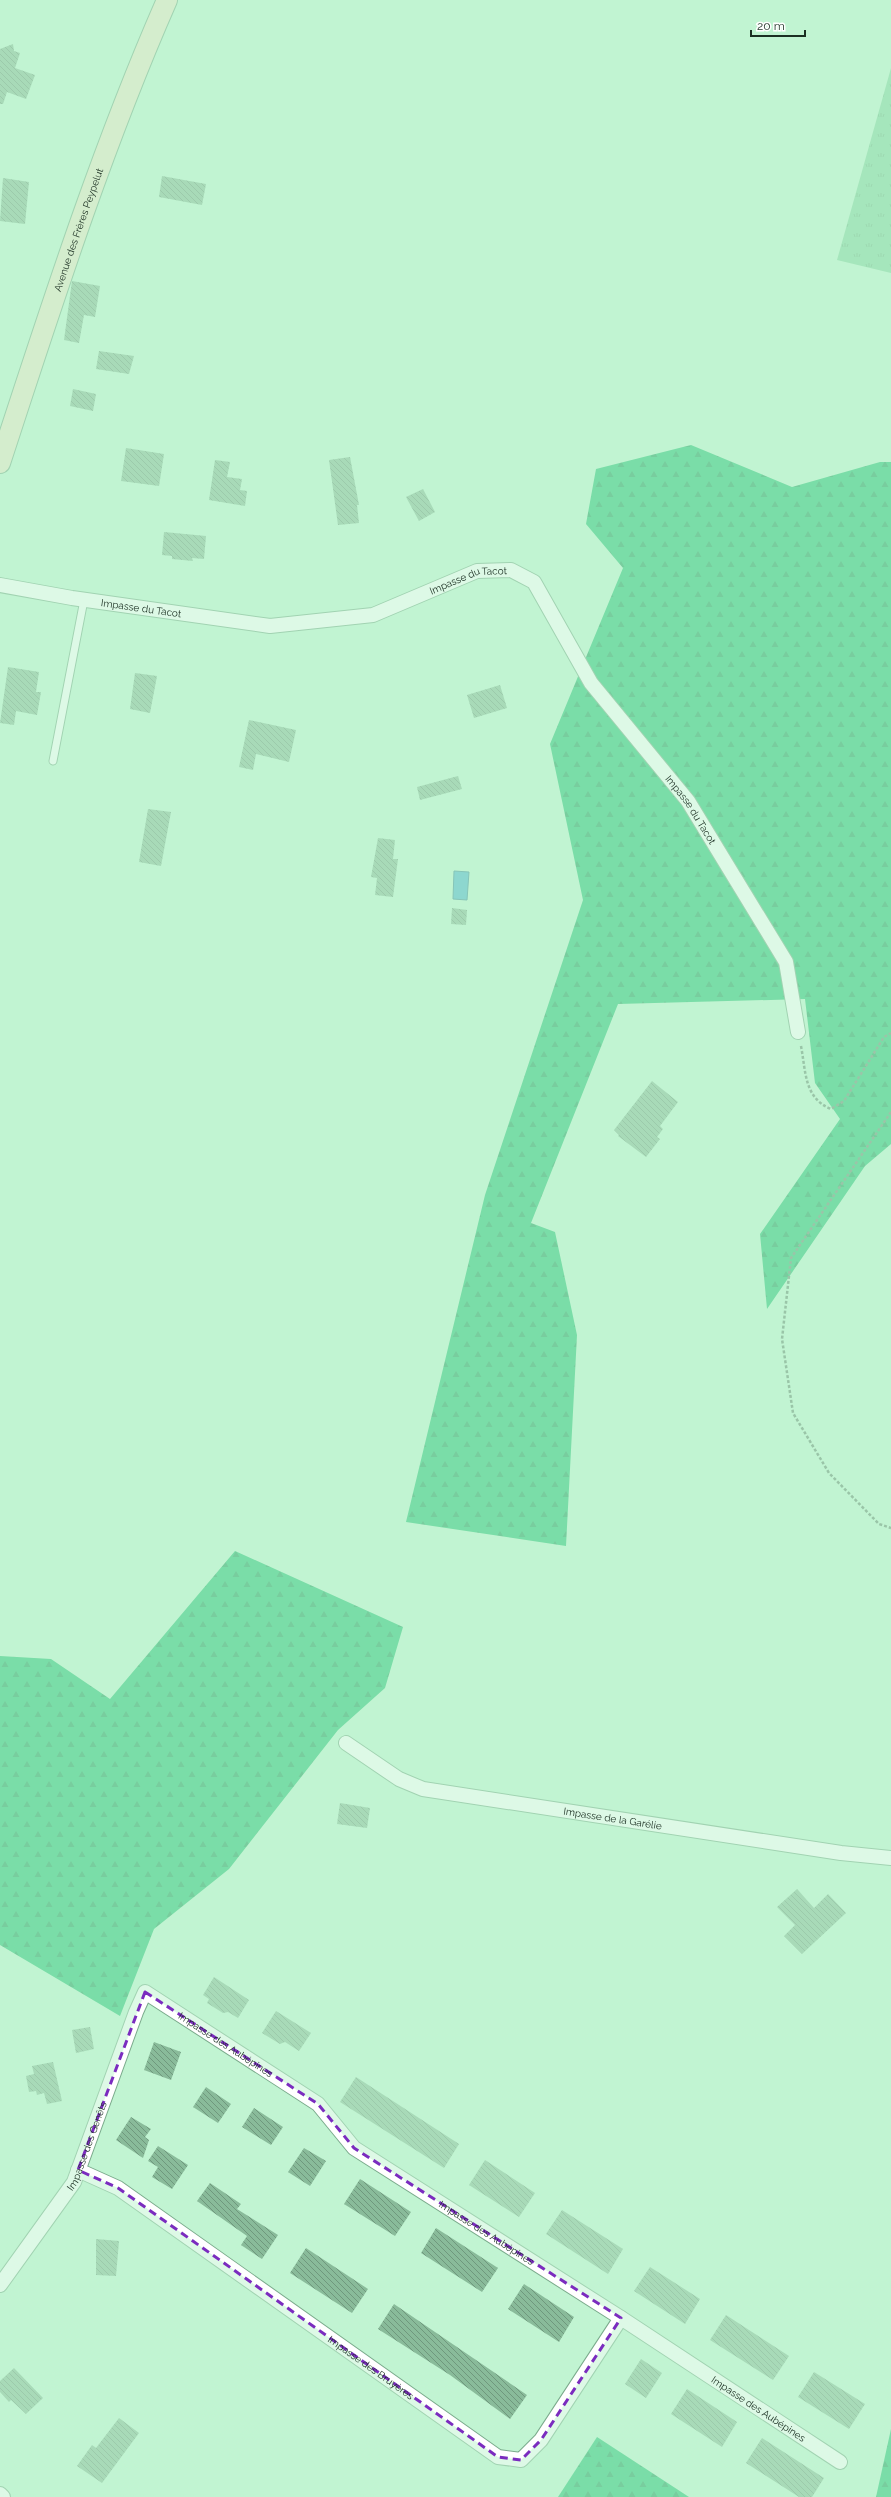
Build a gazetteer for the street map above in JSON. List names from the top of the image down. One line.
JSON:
{"streets":{"main road":["Avenue des Frères Peypelut"],"street":["Impasse du Tacot","Impasse de la Garélie","Impasse des Aubépines","Impasse des Genêts","Impasse des Bruyères"]},"crossings":[["Impasse des Aubépines","Impasse des Genêts"],["Impasse des Aubépines","Impasse des Bruyères"],["Impasse des Genêts","Impasse des Bruyères"]],"scale_bar":"20 m"}
